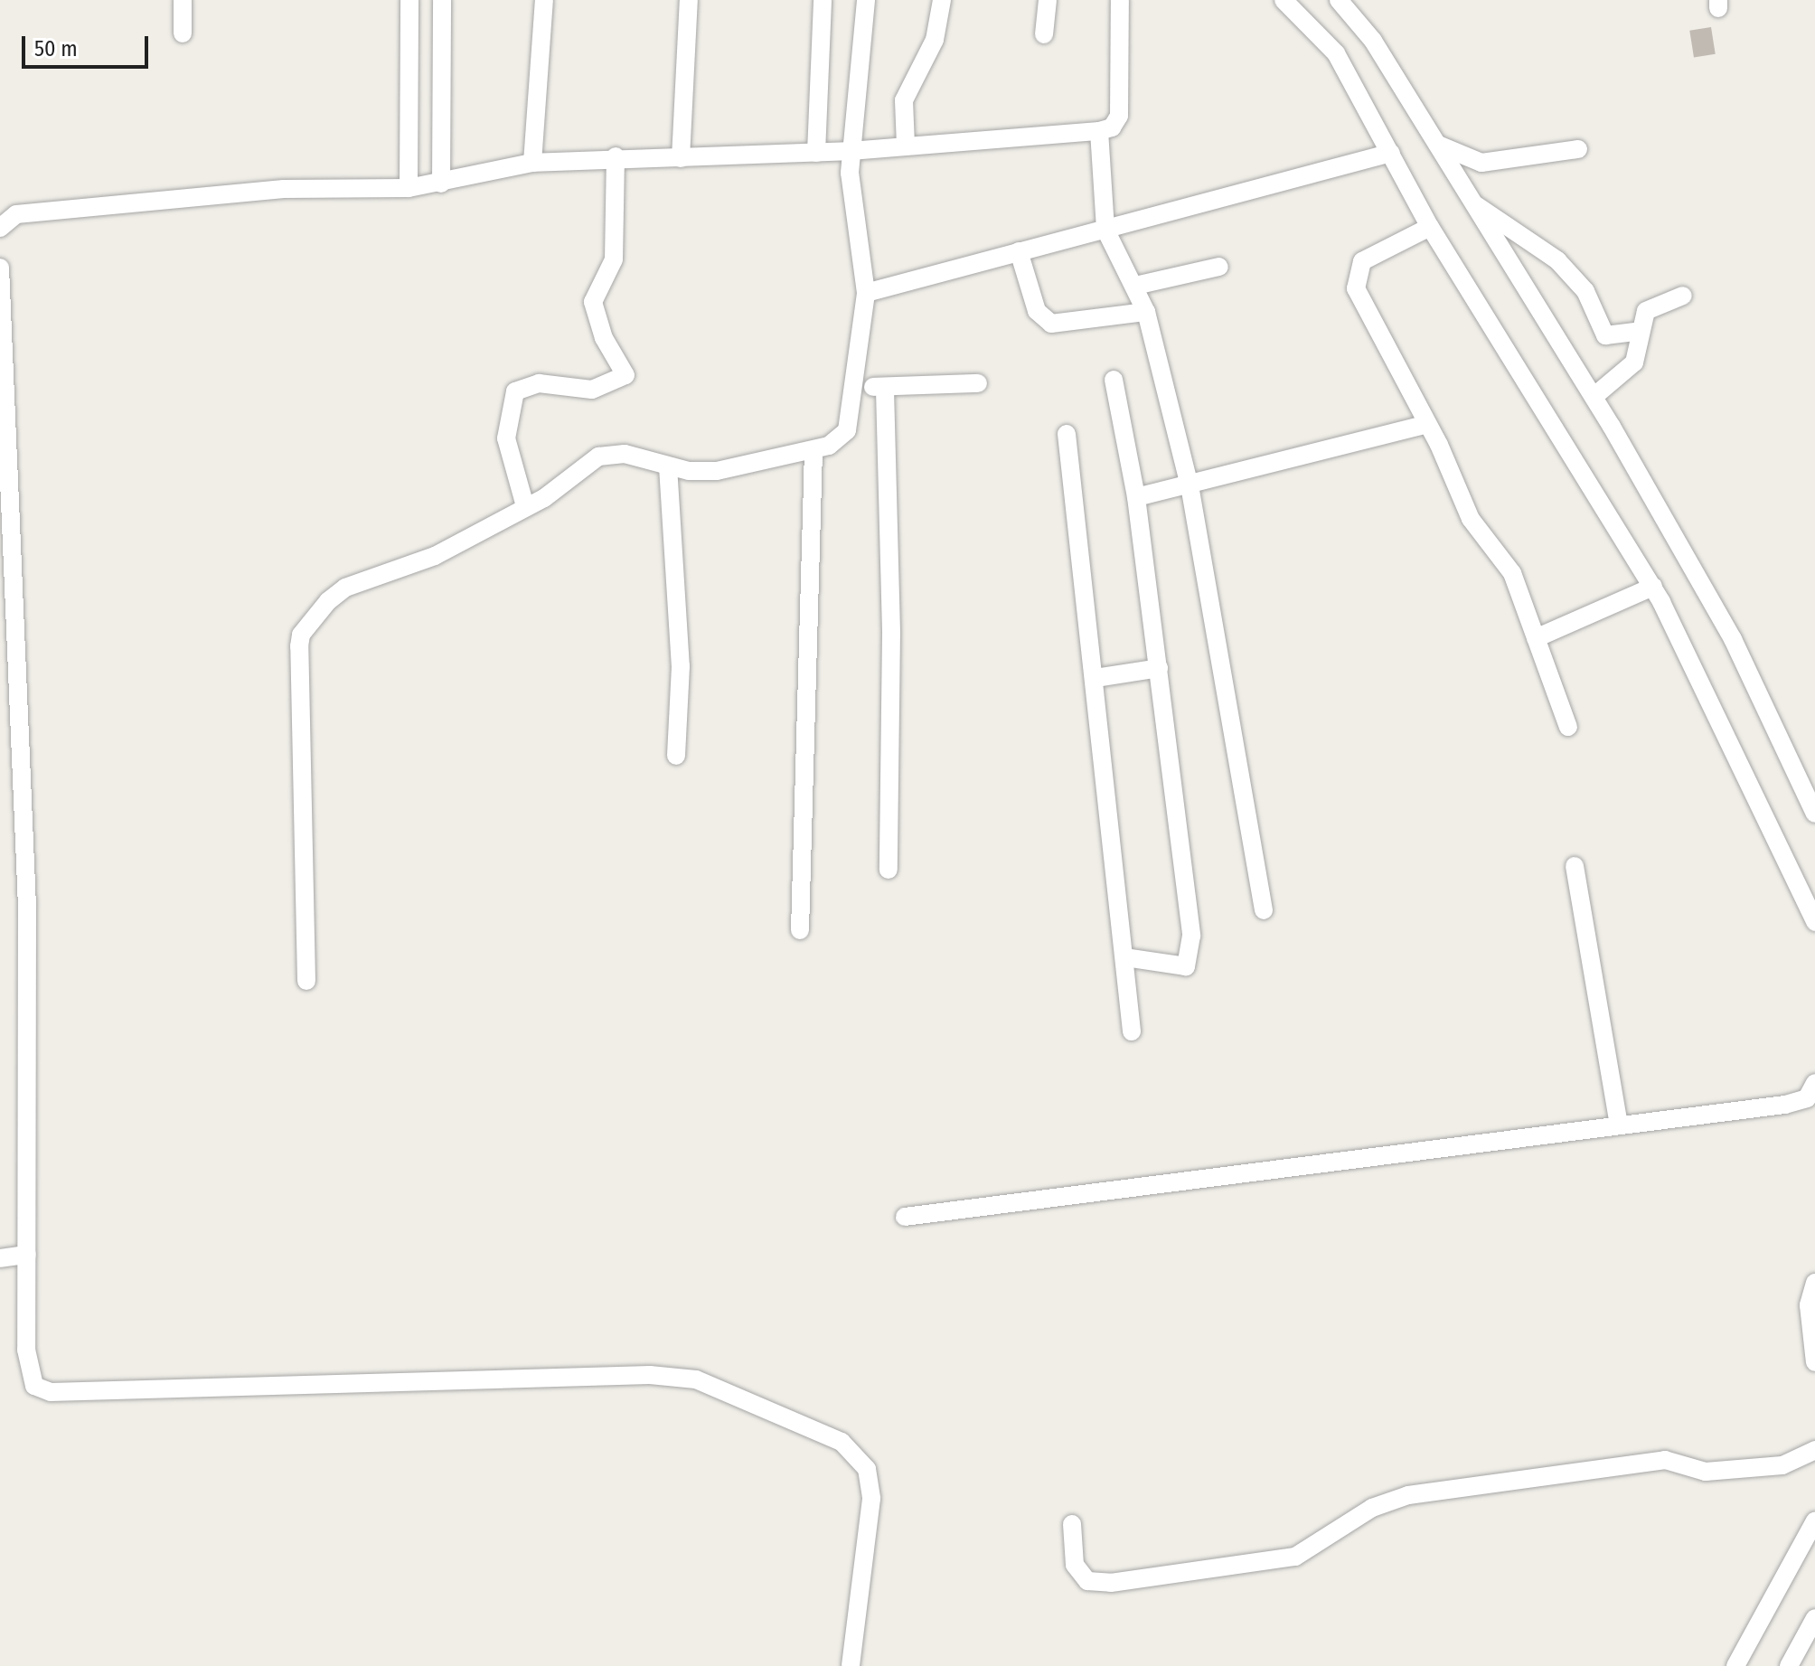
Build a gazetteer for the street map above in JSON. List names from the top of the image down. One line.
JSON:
{"scale_bar":"50 m"}
